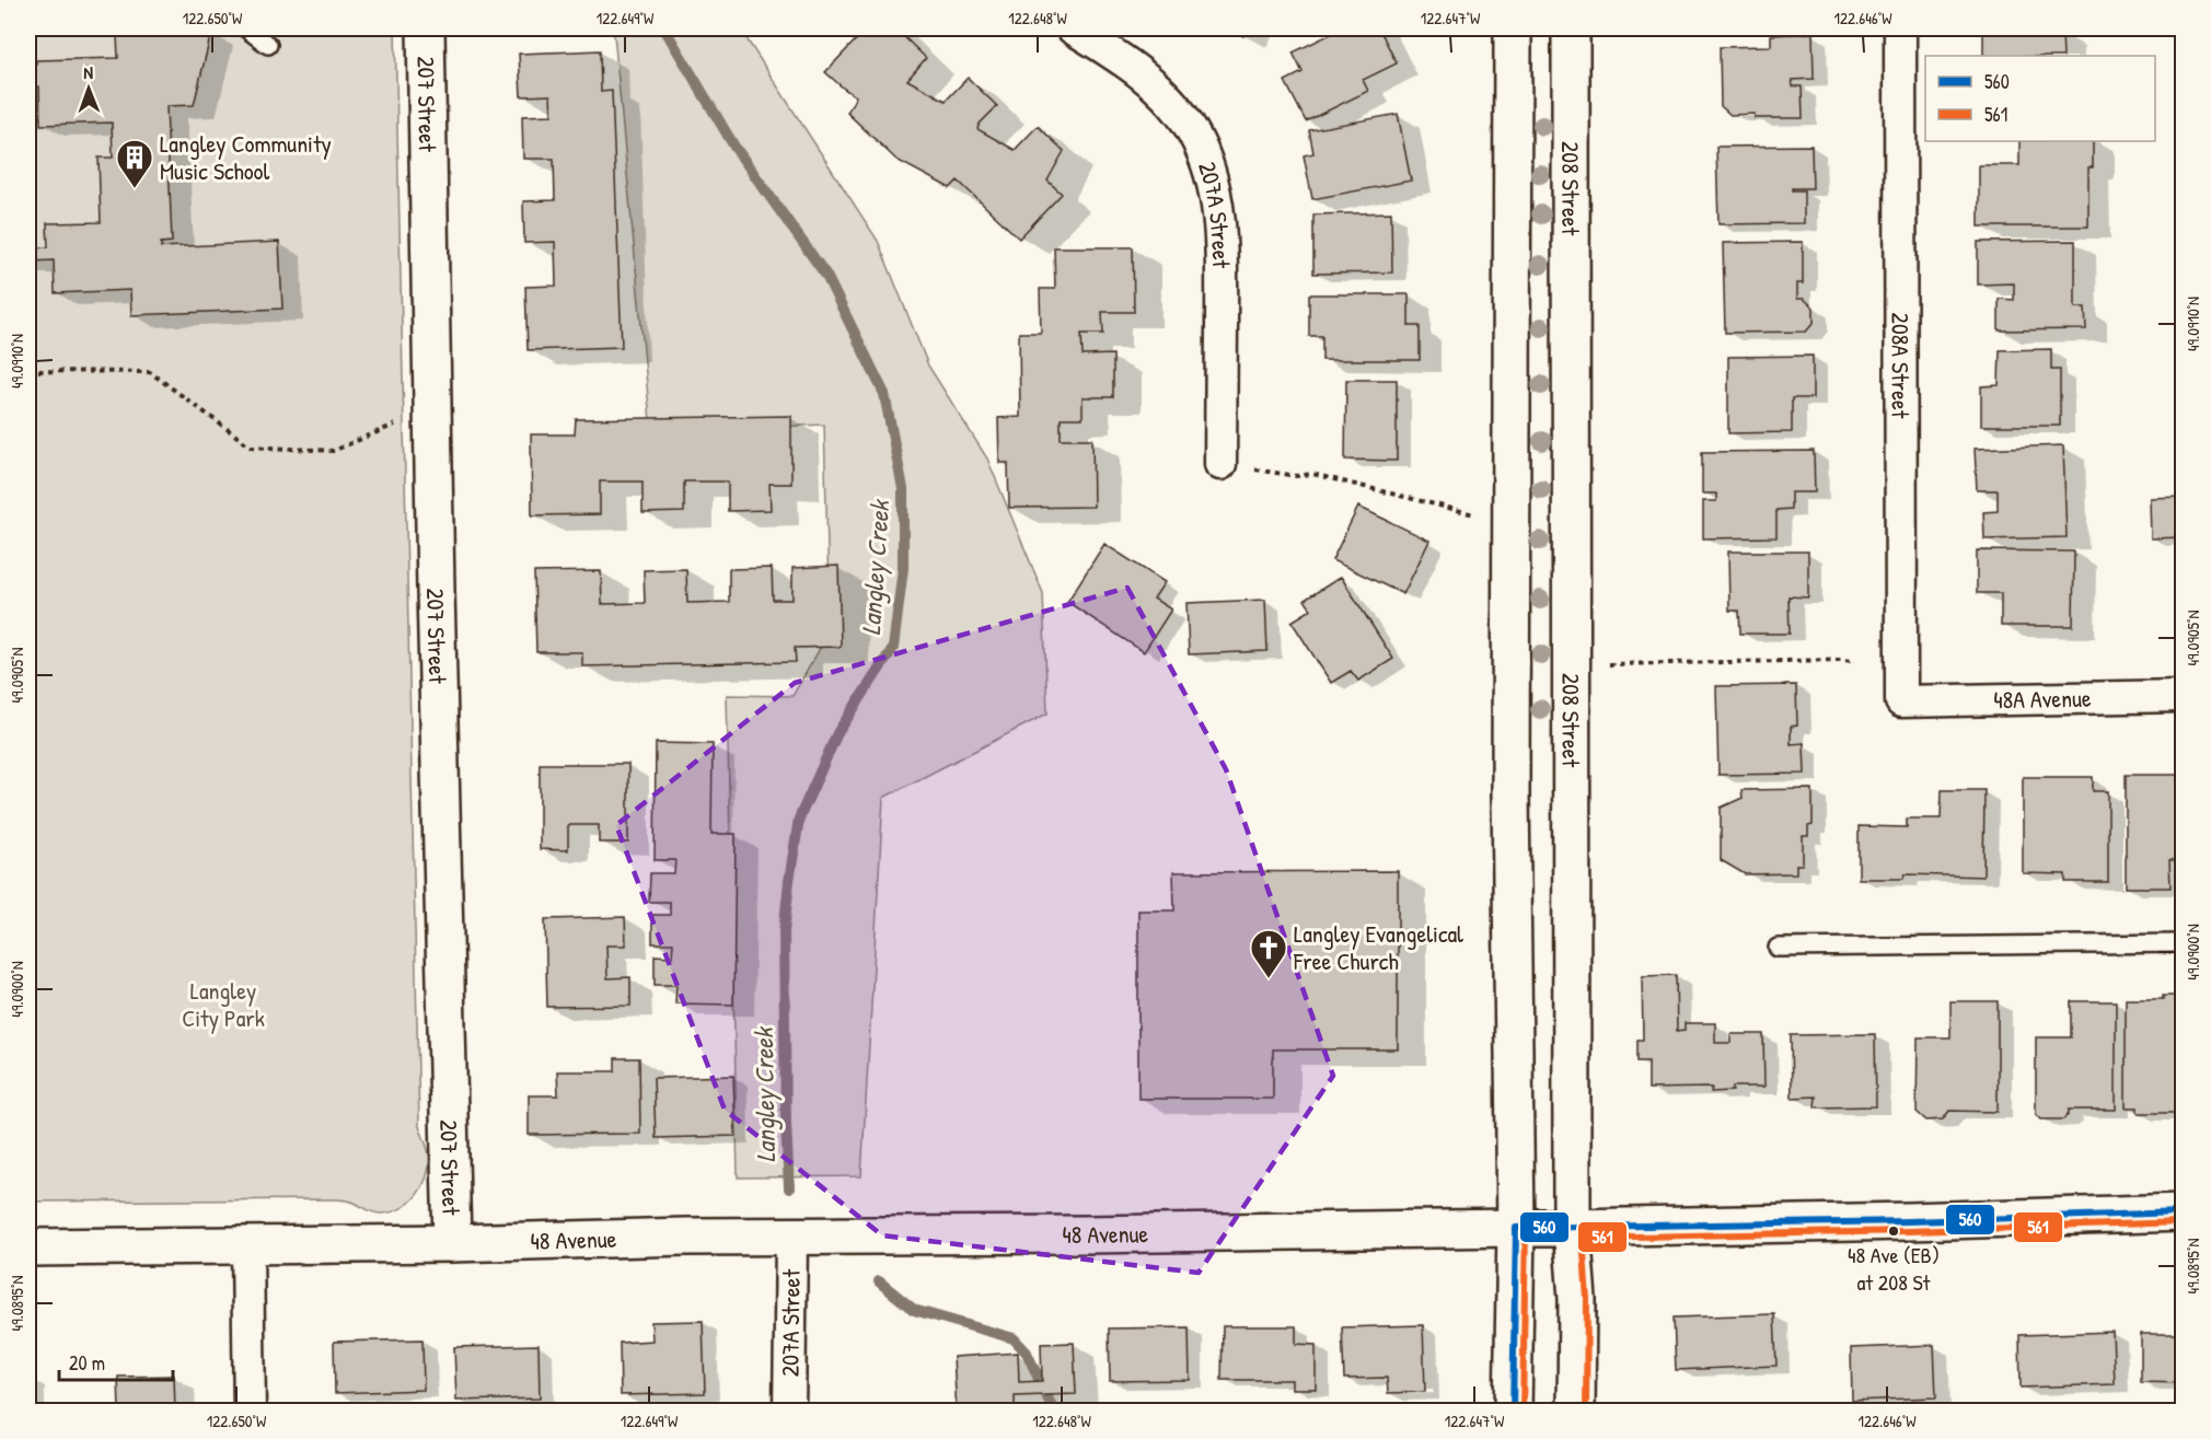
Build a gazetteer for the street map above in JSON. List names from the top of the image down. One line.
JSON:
{"streets":{"main road":["207 Street","208 Street","48 Avenue"],"street":["207A Street","208A Street","48A Avenue"]},"crossings":[["207 Street","48 Avenue"],["208 Street","48 Avenue"],["207A Street","48 Avenue"],["208A Street","48A Avenue"]],"water":["Langley Creek"],"parks":["Langley City Park"],"places":{"building":["Langley Community Music School"],"church":["Langley Evangelical Free Church"],"other":["48 Ave (EB) at 208 St"]},"lines":["transit line 560","transit line 561"],"legend":["560","561"],"scale_bar":"20 m","north":"top","coordinates":["122.650°W","122.649°W","122.648°W","122.647°W","122.646°W","49.0910°N","49.0905°N","49.0900°N","49.0895°N"]}
